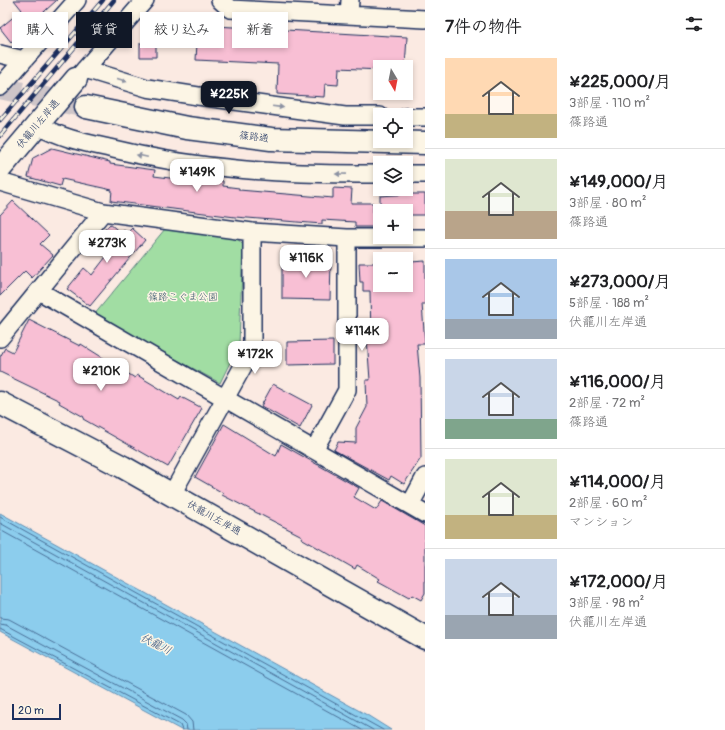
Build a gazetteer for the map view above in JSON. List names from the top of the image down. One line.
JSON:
{"streets":{"street":["伏籠川左岸通","篠路通"]},"water":["伏籠川"],"parks":["篠路こぐま公園"],"scale_bar":"20 m","north":"bottom","page":{"heading":"7件の物件","chip":["購入","賃貸","絞り込み","新着"],"list":[{"name":"¥225,000/月","note":"3部屋 · 110 m² · 篠路通"},{"name":"¥149,000/月","note":"3部屋 · 80 m² · 篠路通"},{"name":"¥273,000/月","note":"5部屋 · 188 m² · 伏籠川左岸通"},{"name":"¥116,000/月","note":"2部屋 · 72 m² · 篠路通"},{"name":"¥114,000/月","note":"2部屋 · 60 m² · マンション"},{"name":"¥172,000/月","note":"3部屋 · 98 m² · 伏籠川左岸通"}],"map_buttons":["+","−"],"price":["¥225K","¥149K","¥273K","¥116K","¥114K","¥172K","¥210K"],"scale":"20 m"}}
